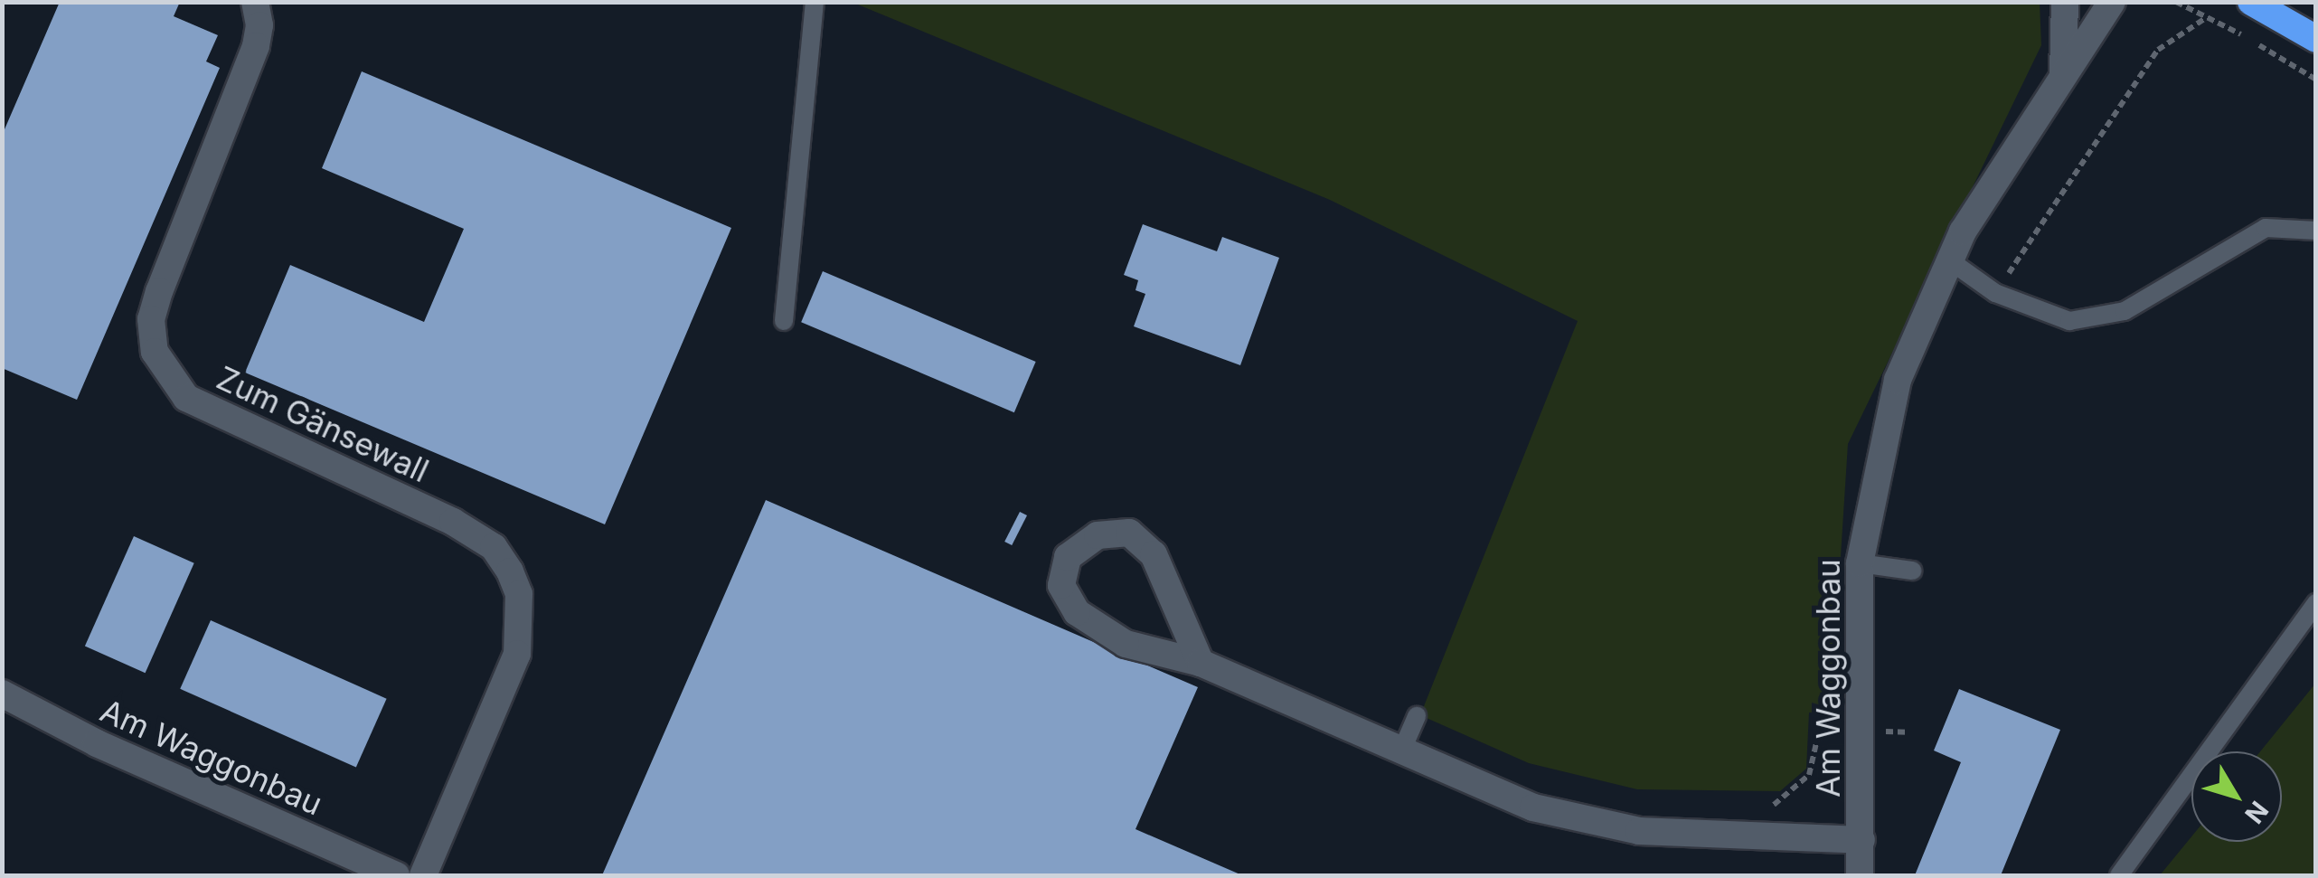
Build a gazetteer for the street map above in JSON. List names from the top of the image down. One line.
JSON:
{"streets":{"street":["Zum Gänsewall","Am Waggonbau"]},"north":"bottom right"}
